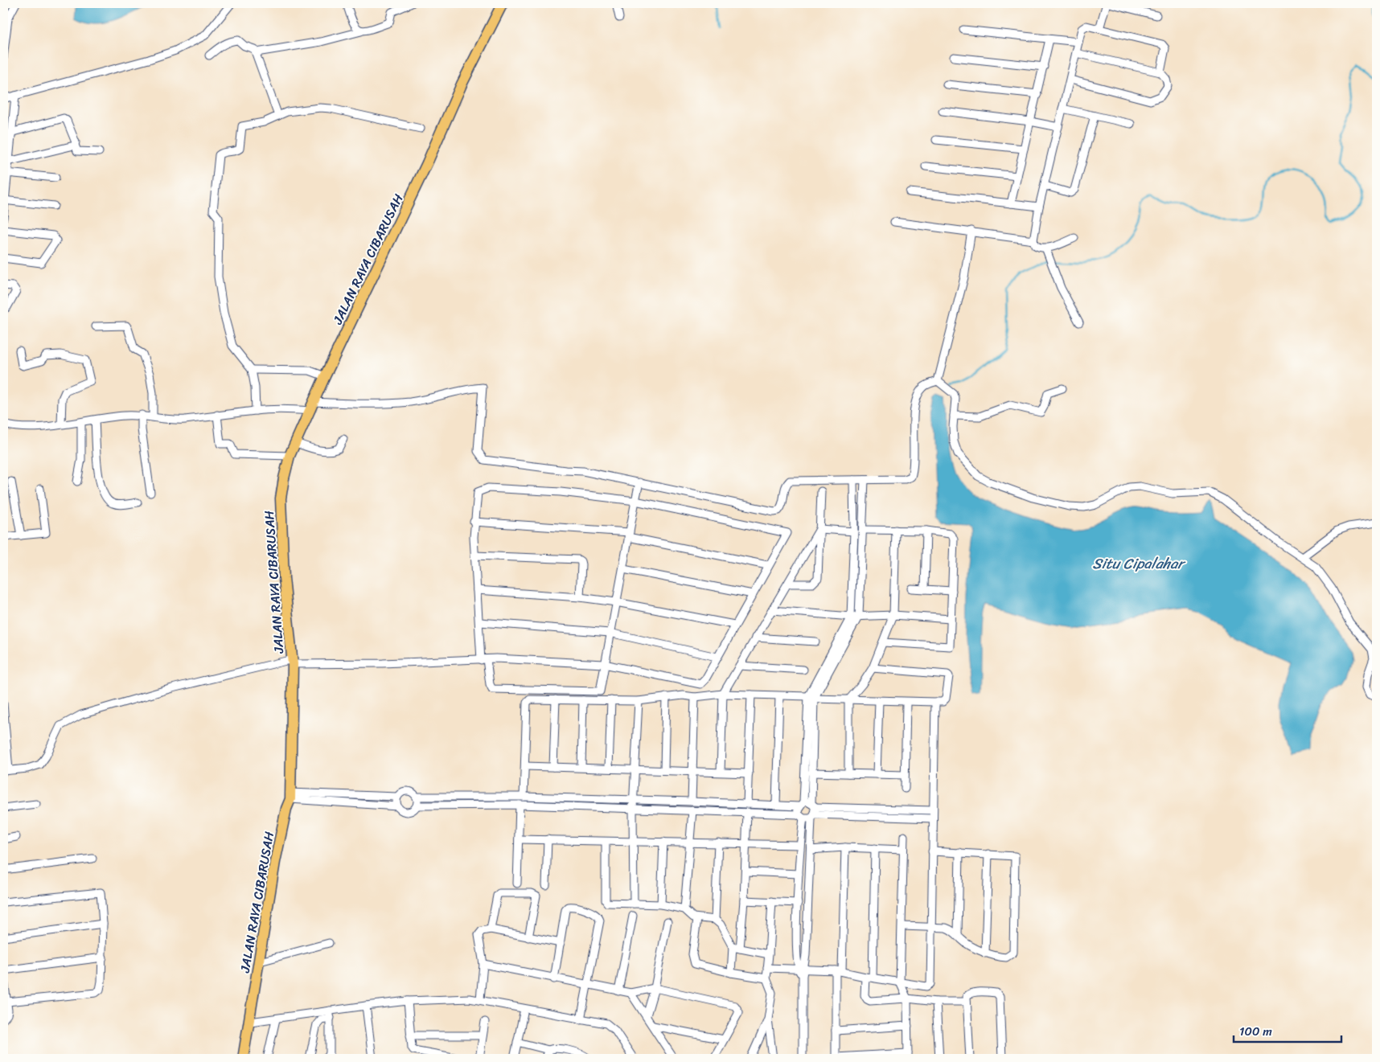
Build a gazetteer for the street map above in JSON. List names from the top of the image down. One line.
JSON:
{"streets":{"main road":["JALAN RAYA CIBARUSAH"]},"water":["Situ Cipalahar"],"scale_bar":"100 m"}
